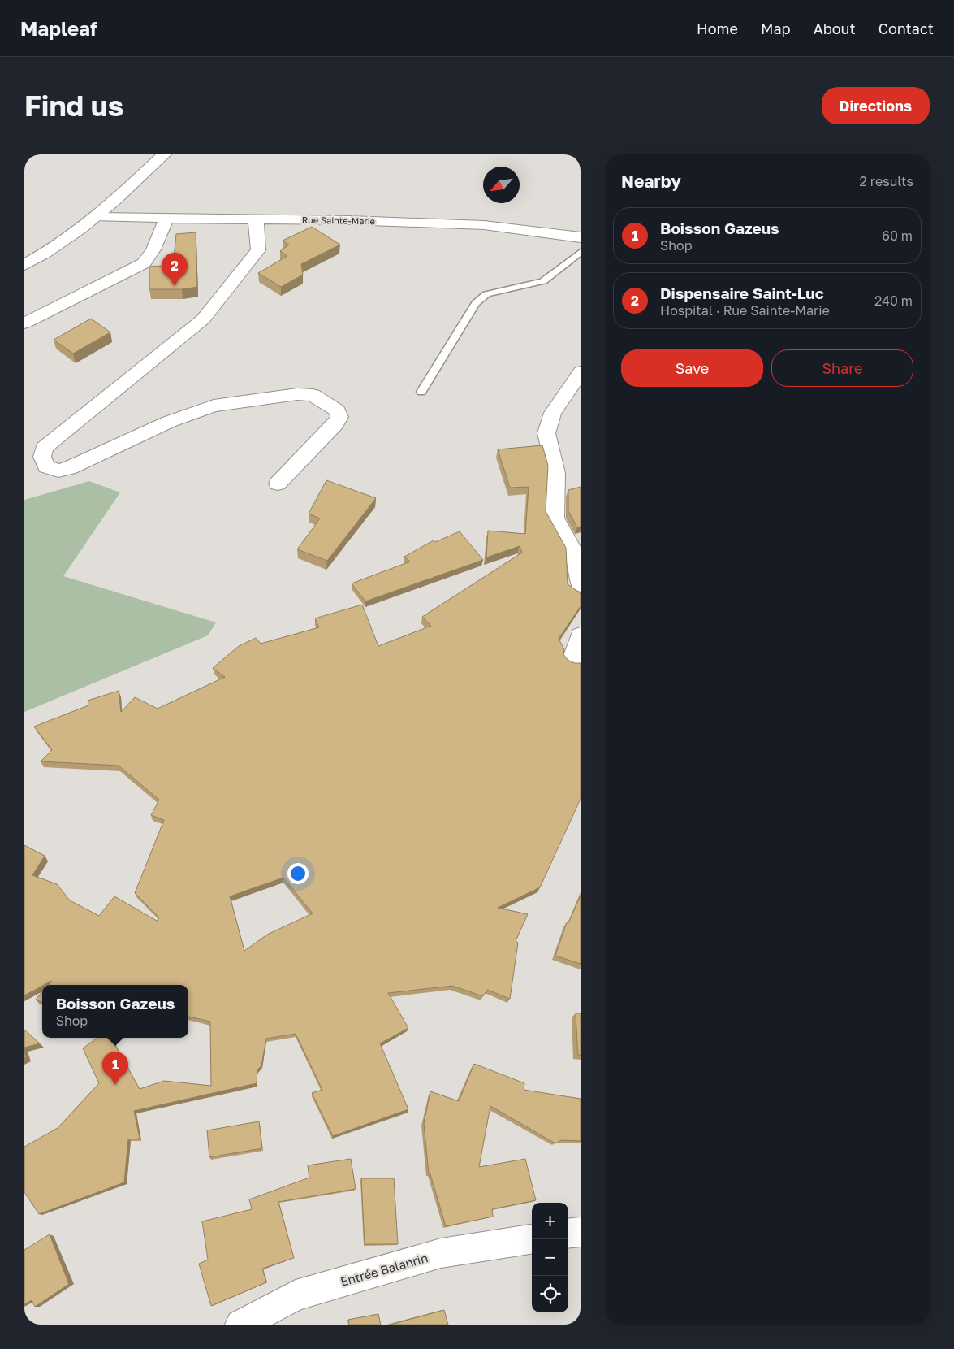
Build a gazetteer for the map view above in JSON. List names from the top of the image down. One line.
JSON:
{"streets":{"street":["Rue Sainte-Marie","Entrée Balanrin"]},"north":"bottom left","page":{"header":"Mapleaf","nav":["Home","Map","About","Contact"],"buttons":["Directions",["Save","Share"]],"title":"Find us","heading":["Nearby","2 results"],"list":[{"mark":"1","name":"Boisson Gazeus","note":"Shop","value":"60 m"},{"mark":"2","name":"Dispensaire Saint-Luc","note":"Hospital · Rue Sainte-Marie","value":"240 m"}],"pins":["2","1"],"popup":["Boisson Gazeus","Shop"],"map_buttons":["+","−"]}}
